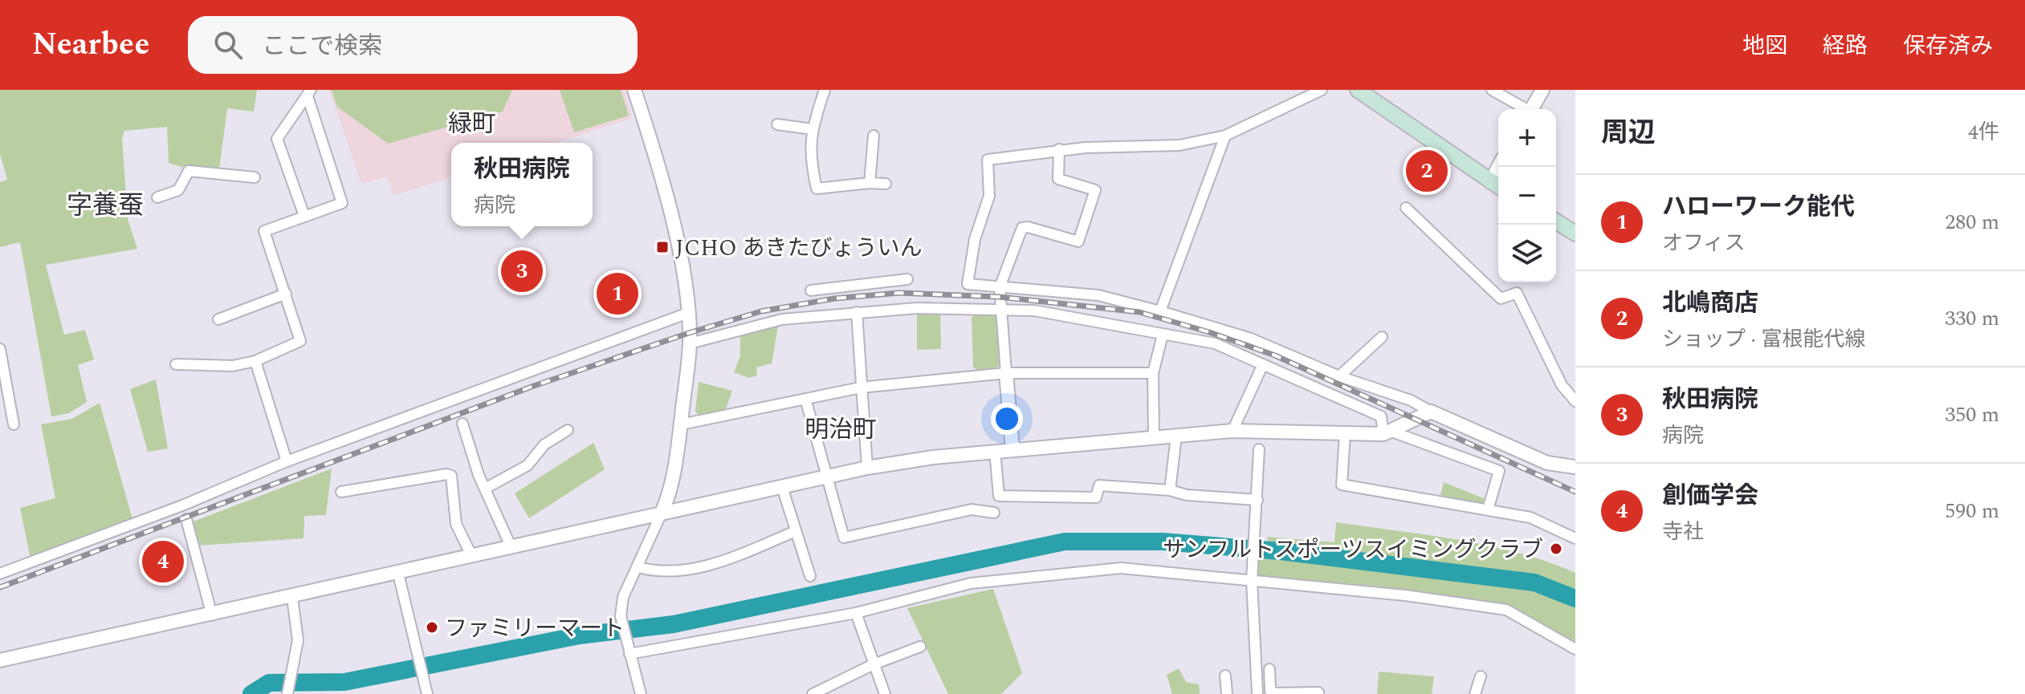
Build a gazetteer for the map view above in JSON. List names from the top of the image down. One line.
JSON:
{"districts":["緑町","字養蚕","明治町"],"places":{"transit":["JCHO あきたびょういん"],"other":["サンフルトスポーツスイミングクラブ","ファミリーマート"]},"page":{"header":"Nearbee","search":"ここで検索","nav":["地図","経路","保存済み"],"heading":["周辺","4件"],"map_buttons":["+","−"],"popup":["秋田病院","病院"],"pins":["2","3","1","4"],"list":[{"mark":"1","name":"ハローワーク能代","note":"オフィス","value":"280 m"},{"mark":"2","name":"北嶋商店","note":"ショップ · 富根能代線","value":"330 m"},{"mark":"3","name":"秋田病院","note":"病院","value":"350 m"},{"mark":"4","name":"創価学会","note":"寺社","value":"590 m"}]}}
